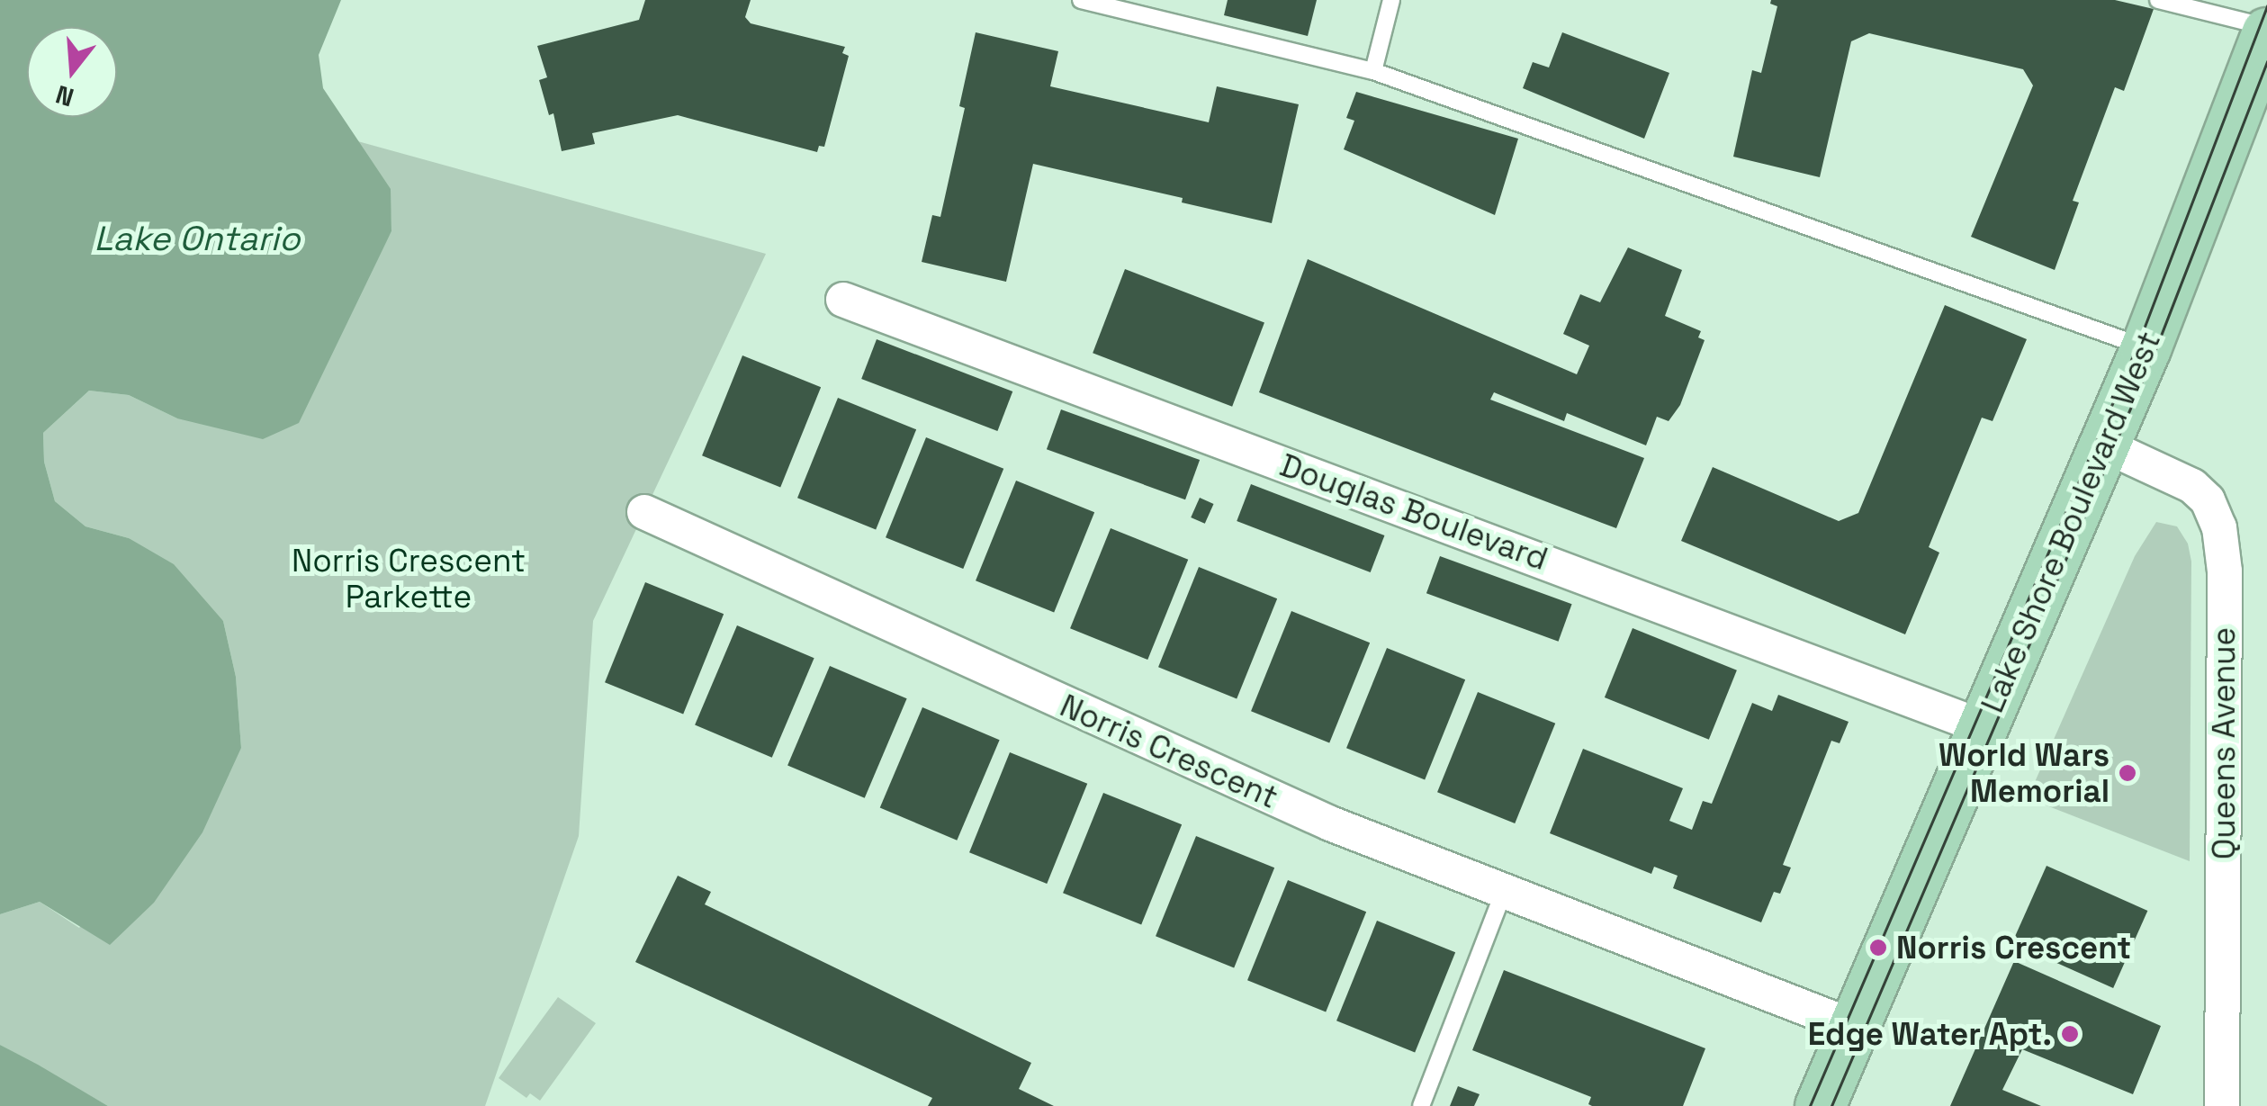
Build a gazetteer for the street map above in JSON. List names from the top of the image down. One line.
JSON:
{"streets":{"main road":["Lake Shore Boulevard West"],"street":["Douglas Boulevard","Queens Avenue","Norris Crescent"]},"crossings":[["Douglas Boulevard","Lake Shore Boulevard West"],["Lake Shore Boulevard West","Queens Avenue"],["Lake Shore Boulevard West","Norris Crescent"]],"water":["Lake Ontario"],"parks":["Norris Crescent Parkette"],"places":["World Wars Memorial","Norris Crescent","Edge Water Apt."],"north":"bottom"}
